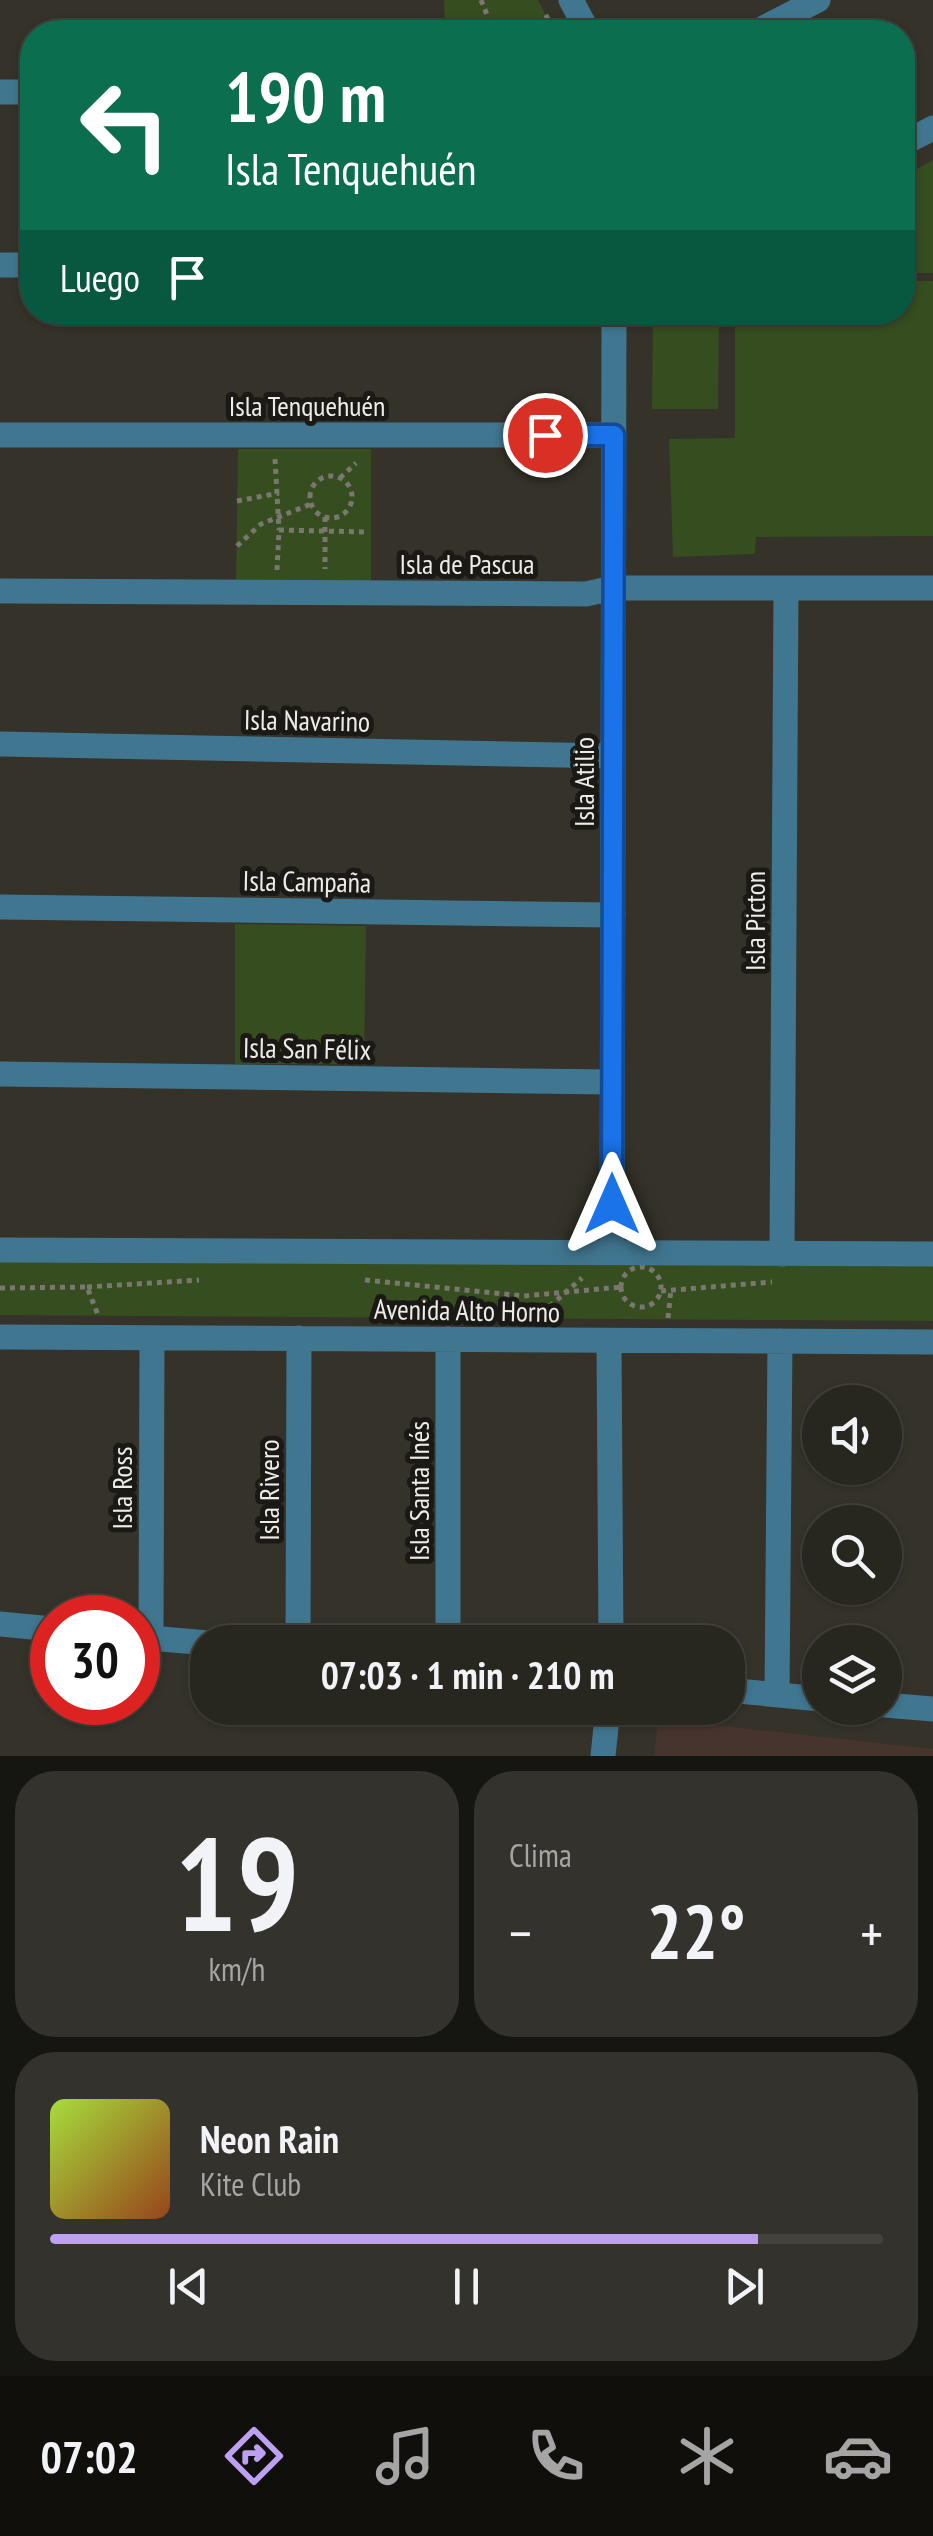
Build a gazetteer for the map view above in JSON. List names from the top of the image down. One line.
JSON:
{"streets":{"street":["Isla Tenquehuén","Isla de Pascua","Isla Navarino","Isla Atilio","Isla Campaña","Isla Picton","Isla San Félix","Avenida Alto Horno","Isla Ross","Isla Rivero","Isla Santa Inés"]},"crossings":[["Isla Tenquehuén","Isla Atilio"],["Isla de Pascua","Isla Atilio"],["Isla de Pascua","Isla Picton"],["Isla Navarino","Isla Atilio"],["Isla Atilio","Isla Campaña"],["Isla Atilio","Isla San Félix"],["Isla Atilio","Avenida Alto Horno"],["Isla Picton","Avenida Alto Horno"],["Avenida Alto Horno","Isla Ross"],["Avenida Alto Horno","Isla Rivero"],["Avenida Alto Horno","Isla Santa Inés"]],"page":{"turn":["190 m","Isla Tenquehuén"],"then":"Luego","limit":"30","trip":"07:03 · 1 min · 210 m","tile":[["19","km/h"],"Clima"],"heat":["−","22°","+"],"song":["Neon Rain","Kite Club"],"tabs":"07:02"}}
